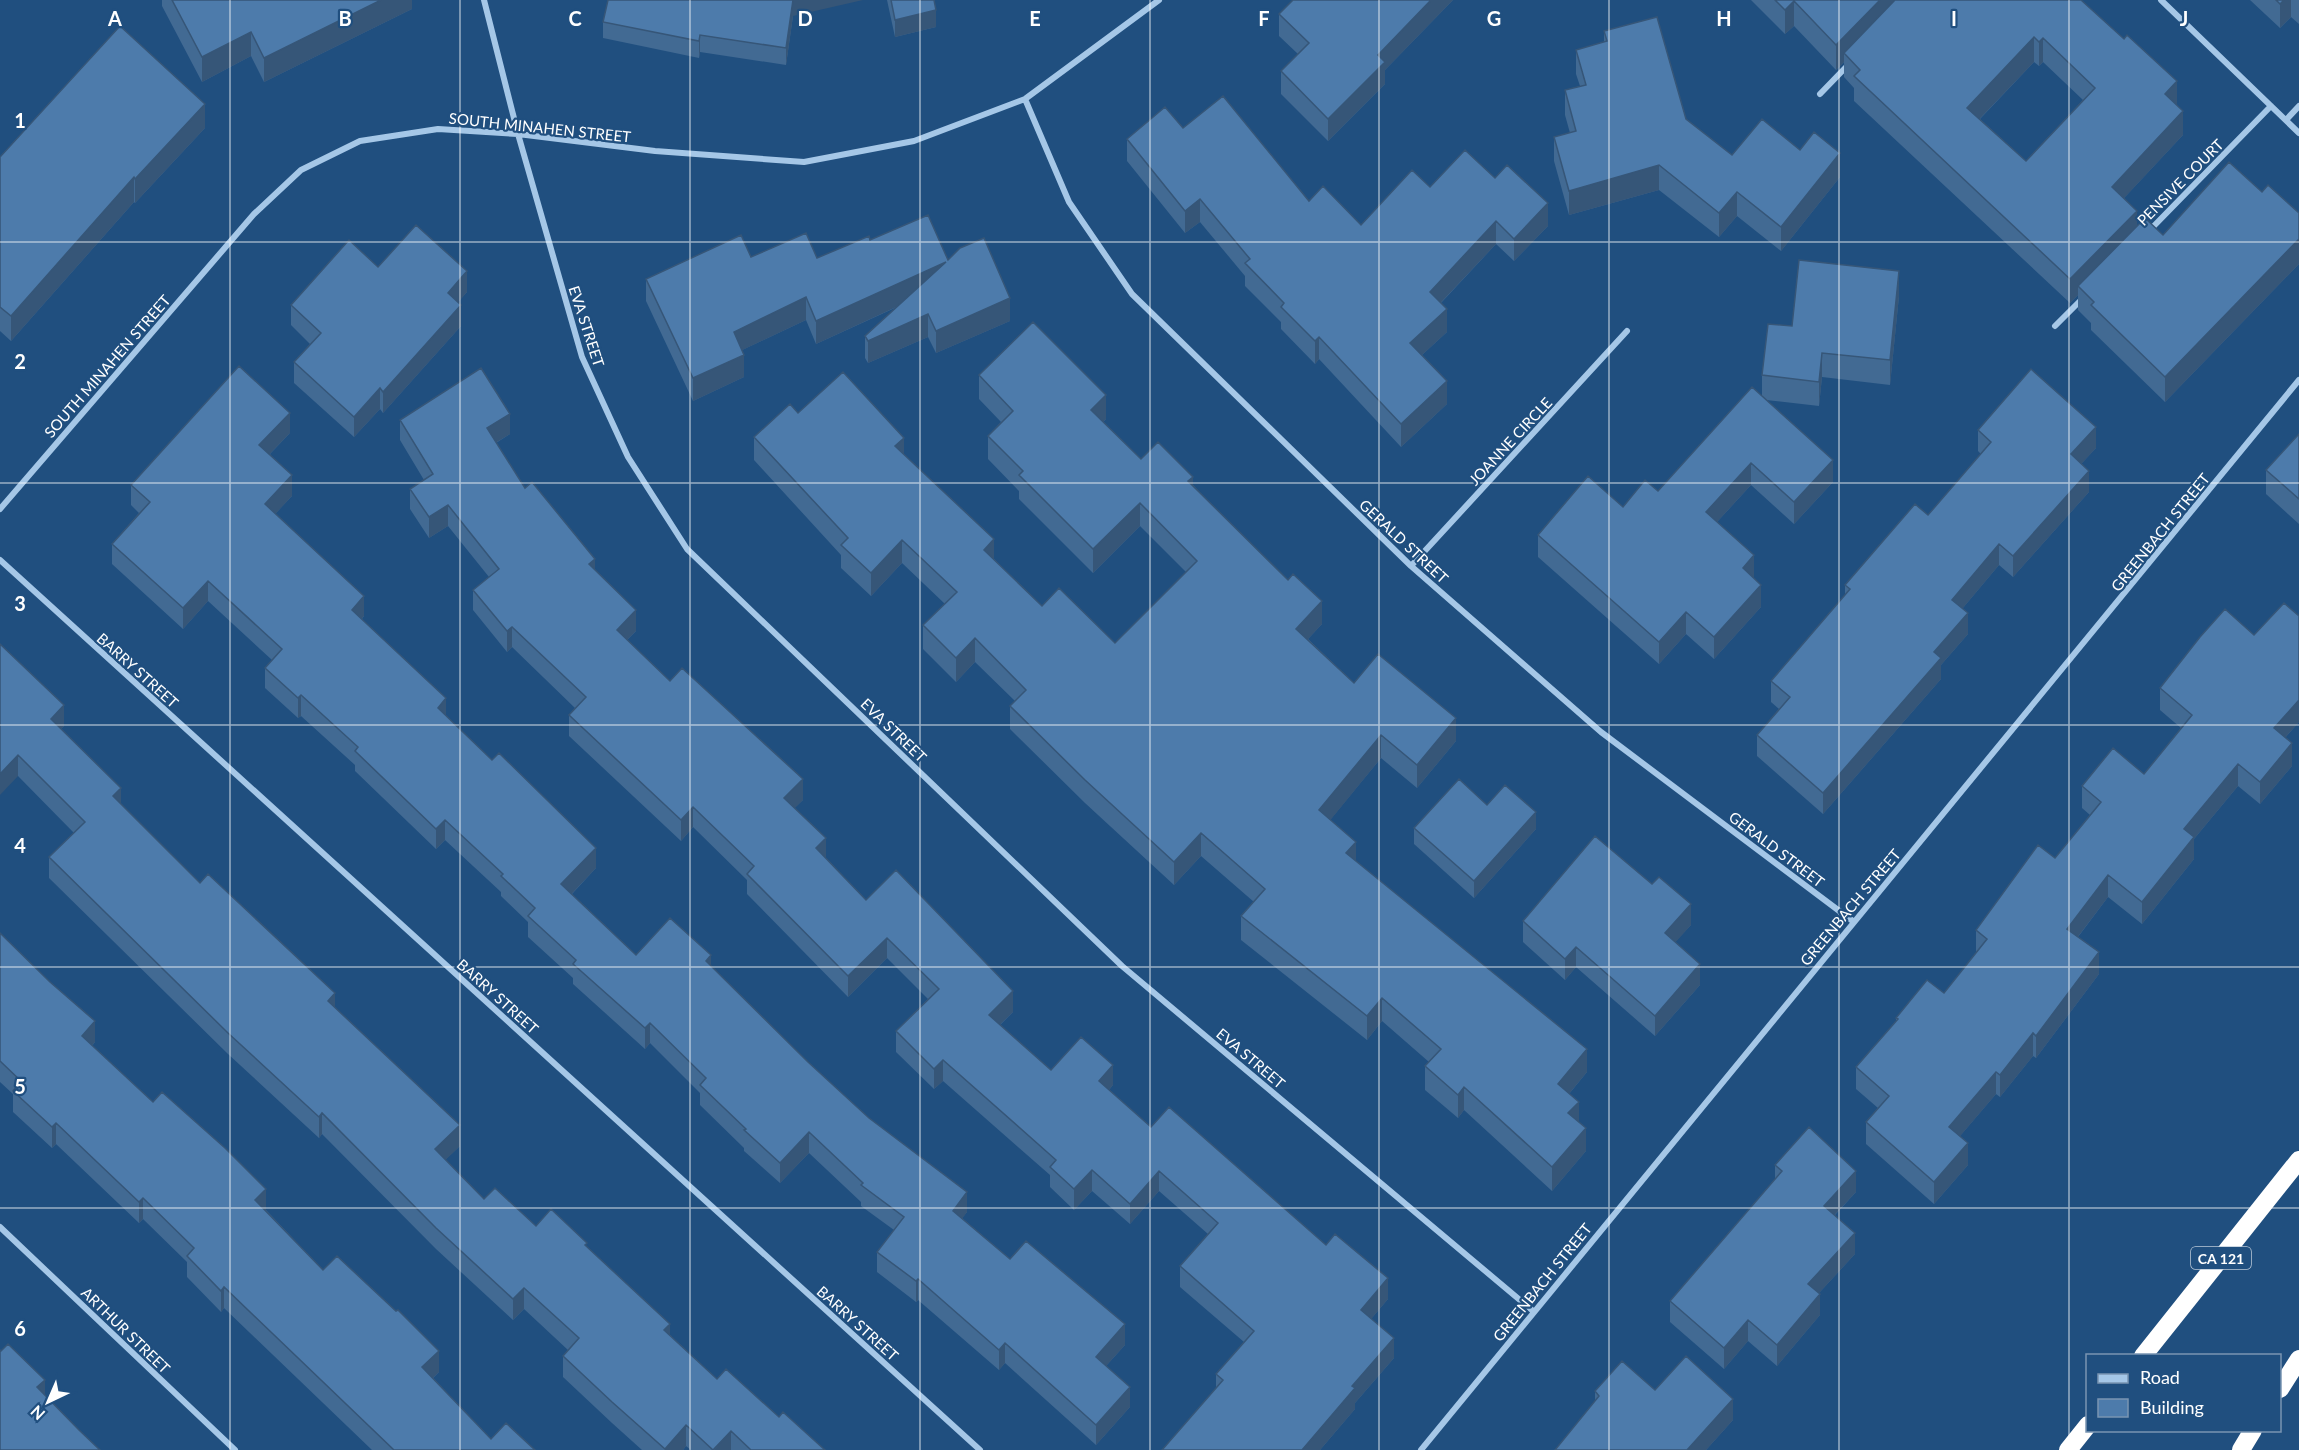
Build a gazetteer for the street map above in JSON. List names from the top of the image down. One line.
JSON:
{"streets":{"highway":["CA 121"],"street":["SOUTH MINAHEN STREET","PENSIVE COURT","EVA STREET","JOANNE CIRCLE","GREENBACH STREET","GERALD STREET","BARRY STREET","ARTHUR STREET"]},"crossings":[["SOUTH MINAHEN STREET","EVA STREET"],["SOUTH MINAHEN STREET","GERALD STREET"],["EVA STREET","GREENBACH STREET"],["JOANNE CIRCLE","GERALD STREET"],["GREENBACH STREET","GERALD STREET"]],"legend":["Road","Building"],"north":"bottom left","grid":{"columns":["A","B","C","D","E","F","G","H","I","J"],"rows":["1","2","3","4","5","6"]}}
